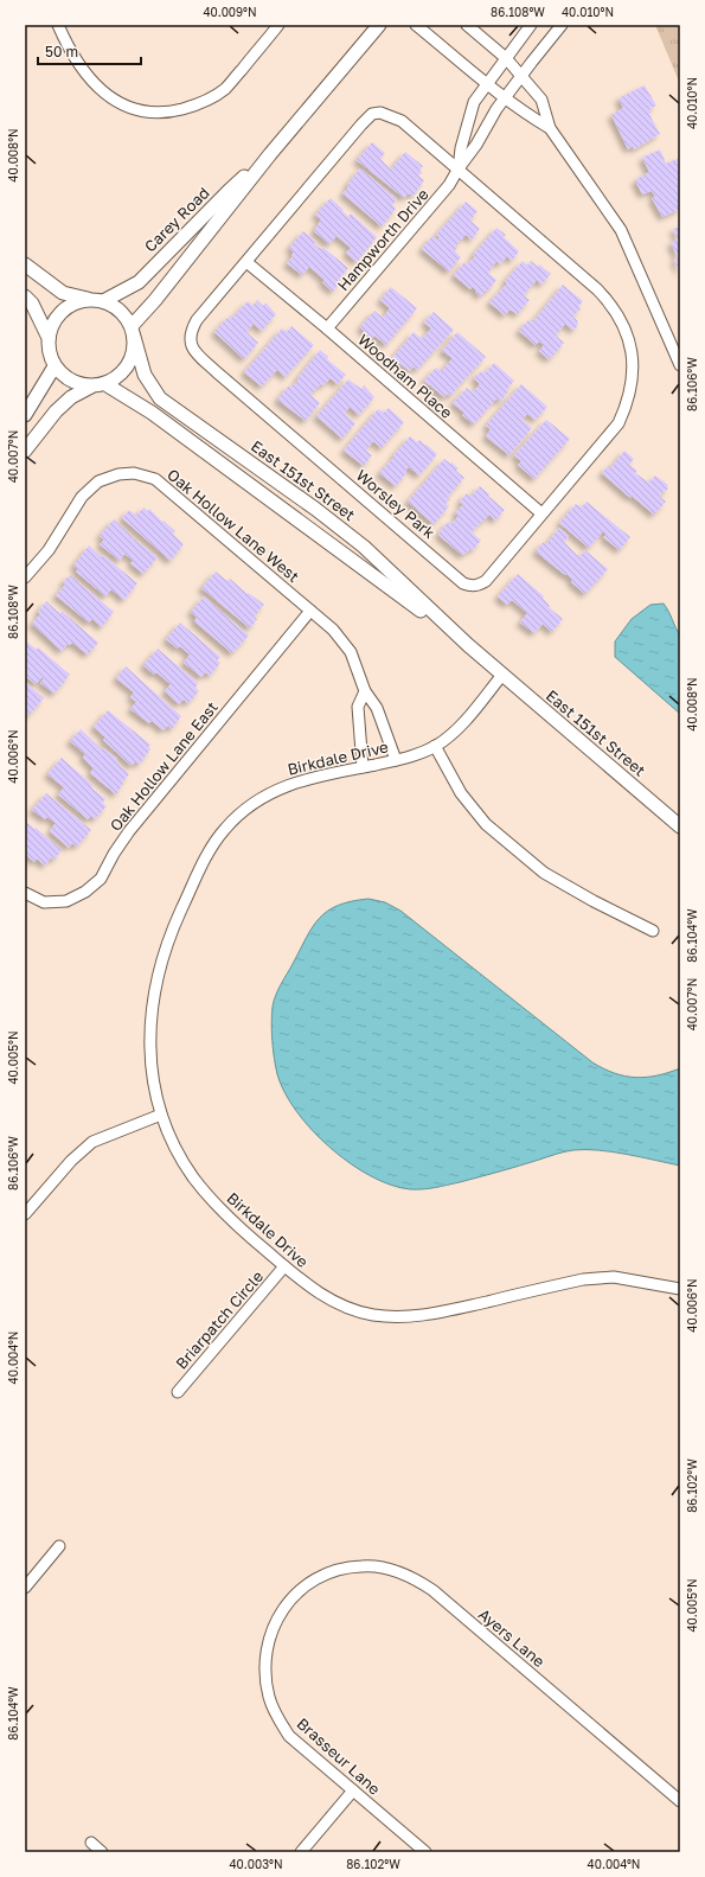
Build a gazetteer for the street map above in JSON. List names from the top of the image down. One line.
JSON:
{"streets":{"street":["Carey Road","Hampworth Drive","Woodham Place","East 151st Street","Worsley Park","Oak Hollow Lane West","Birkdale Drive","Oak Hollow Lane East","Briarpatch Circle","Ayers Lane","Brasseur Lane"]},"crossings":[["Carey Road","East 151st Street"],["Hampworth Drive","Woodham Place"],["Hampworth Drive","Worsley Park"],["Woodham Place","Worsley Park"],["East 151st Street","Birkdale Drive"],["Oak Hollow Lane West","Birkdale Drive"],["Oak Hollow Lane West","Oak Hollow Lane East"],["Birkdale Drive","Briarpatch Circle"],["Ayers Lane","Brasseur Lane"]],"scale_bar":"50 m","coordinates":["40.009°N","86.108°W","40.010°N","40.008°N","86.106°W","40.007°N","40.006°N","86.104°W","40.005°N","40.004°N","86.102°W","40.003°N"]}
